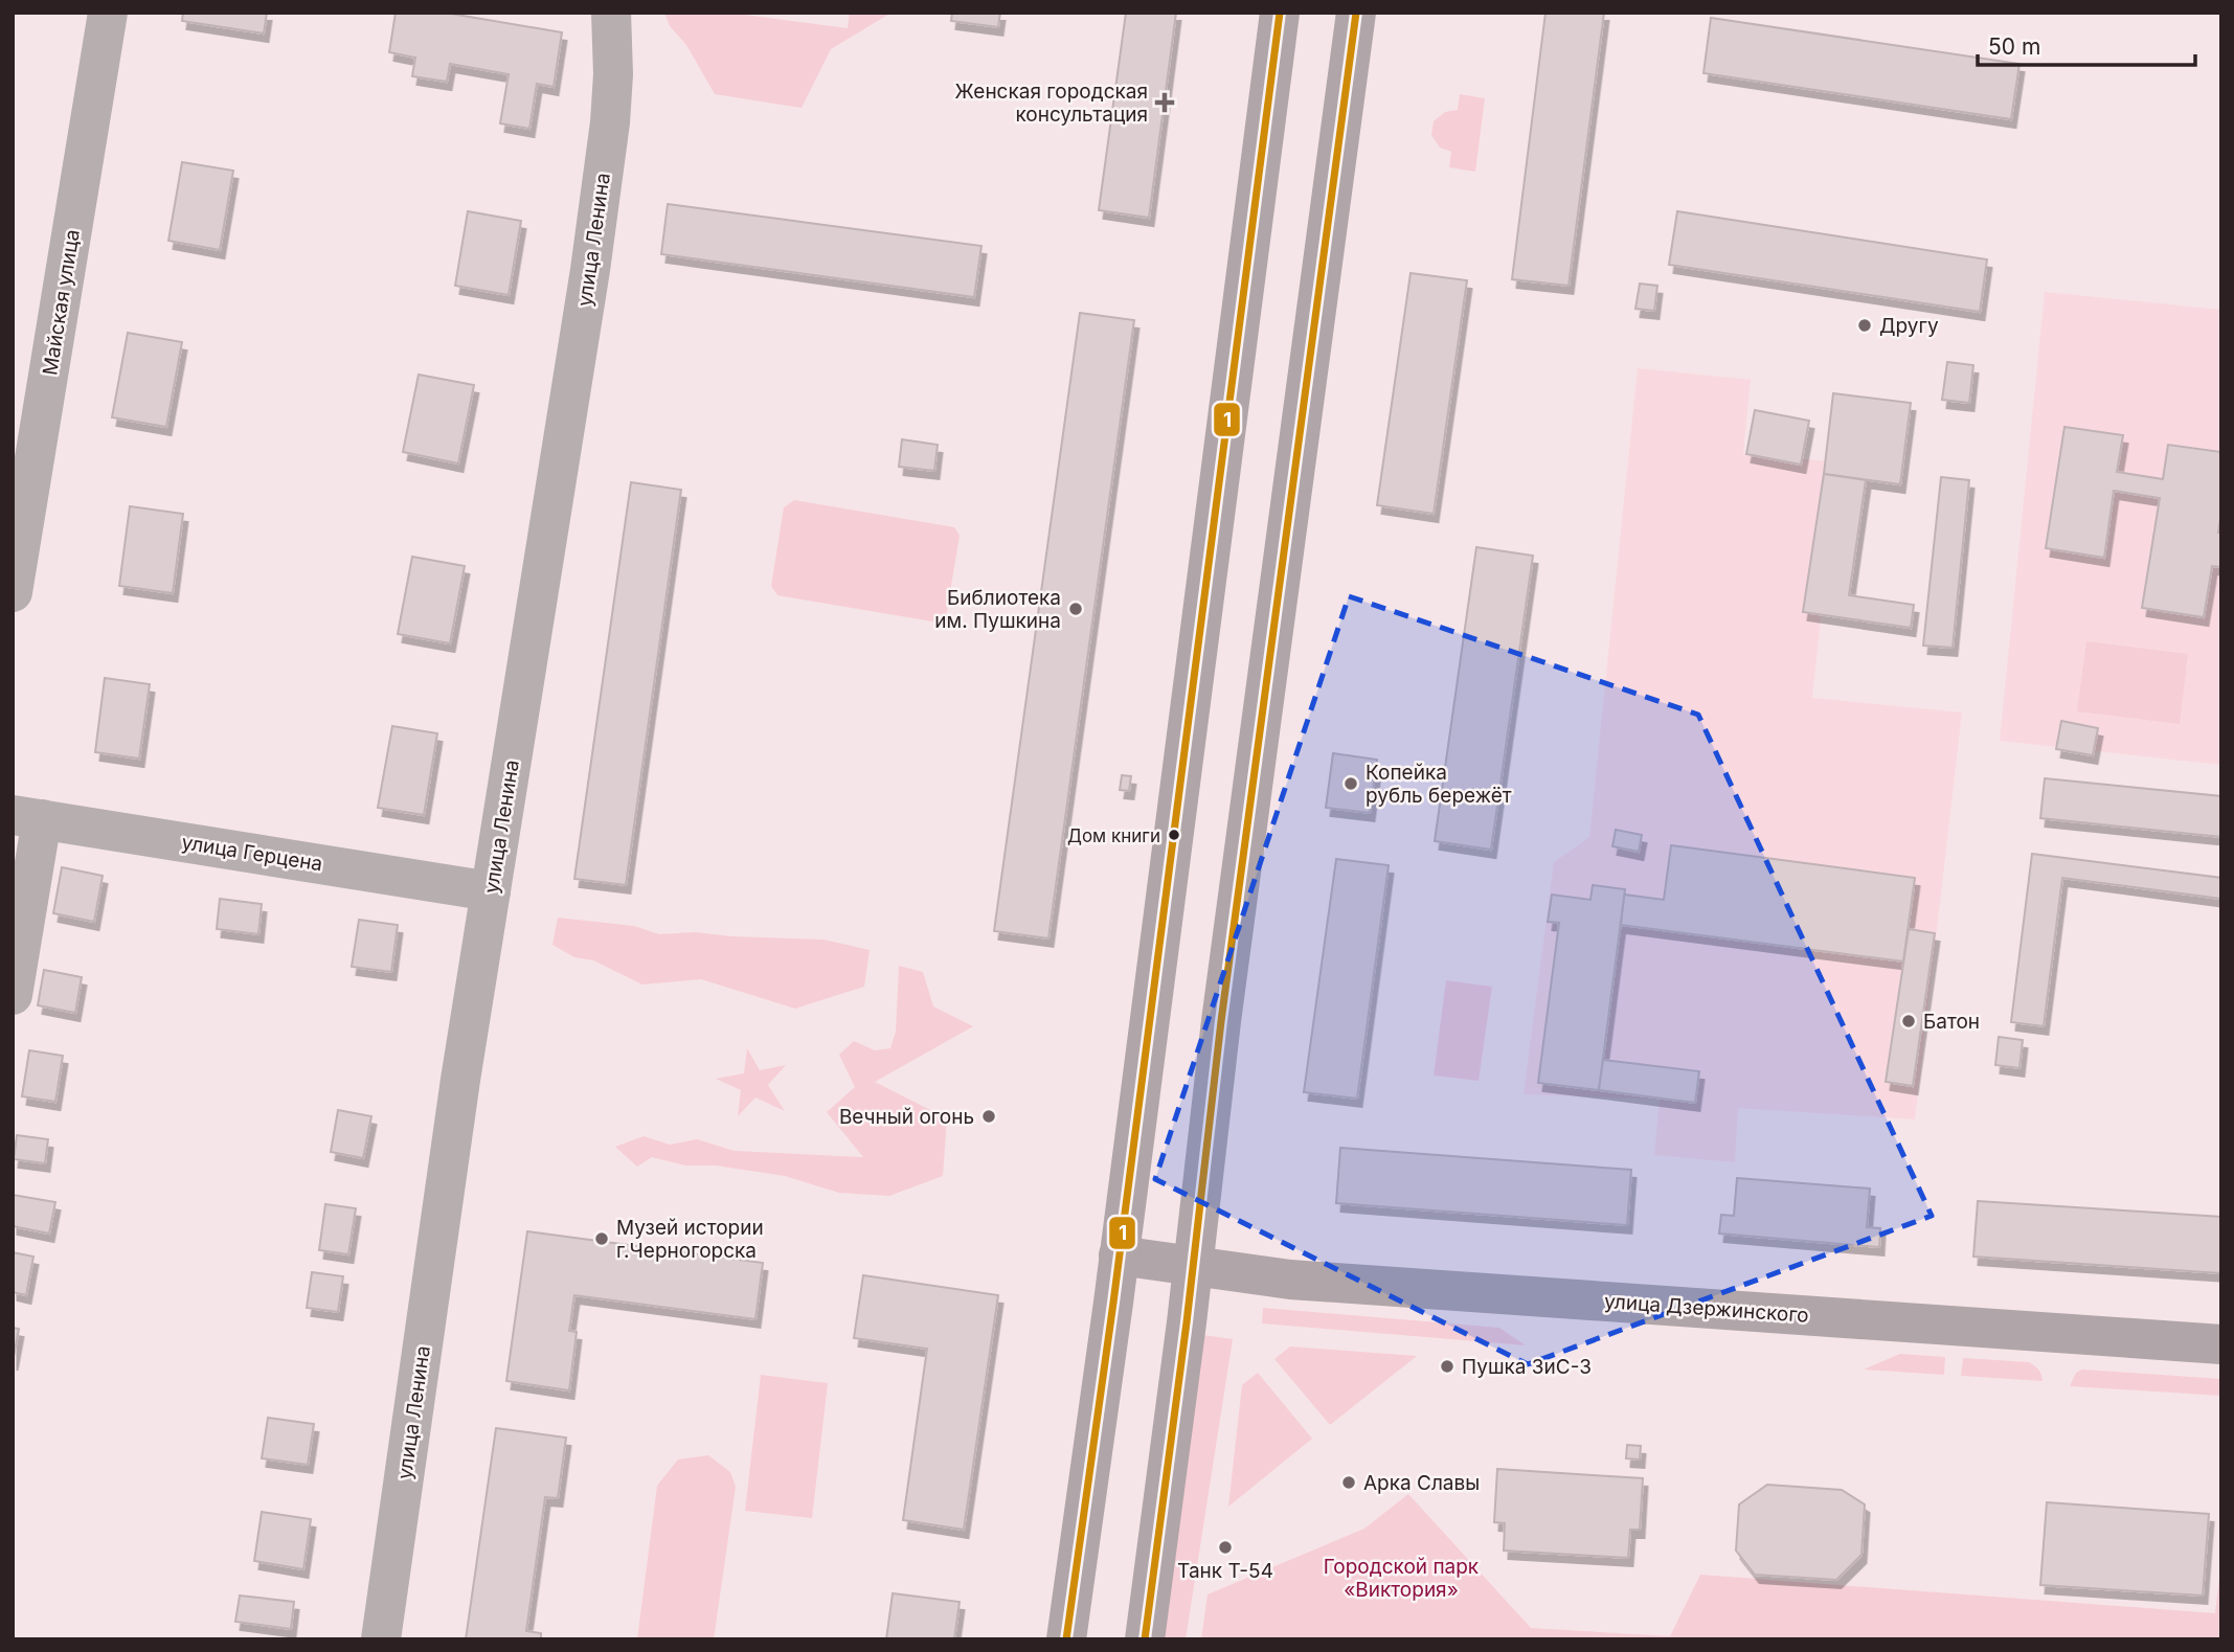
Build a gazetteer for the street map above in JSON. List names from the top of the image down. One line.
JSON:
{"streets":{"main road":["улица Дзержинского"],"street":["улица Ленина","Майская улица","улица Герцена"]},"crossings":[["улица Ленина","улица Герцена"]],"parks":["Городской парк «Виктория»"],"places":{"health":["Женская городская консультация"],"other":["Другу","Библиотека им. Пушкина","Копейка рубль бережёт","Дом книги","Батон","Вечный огонь","Музей истории г.Черногорска","Пушка ЗиС-3","Арка Славы","Танк Т-54"]},"lines":["transit line 1"],"scale_bar":"50 m"}
